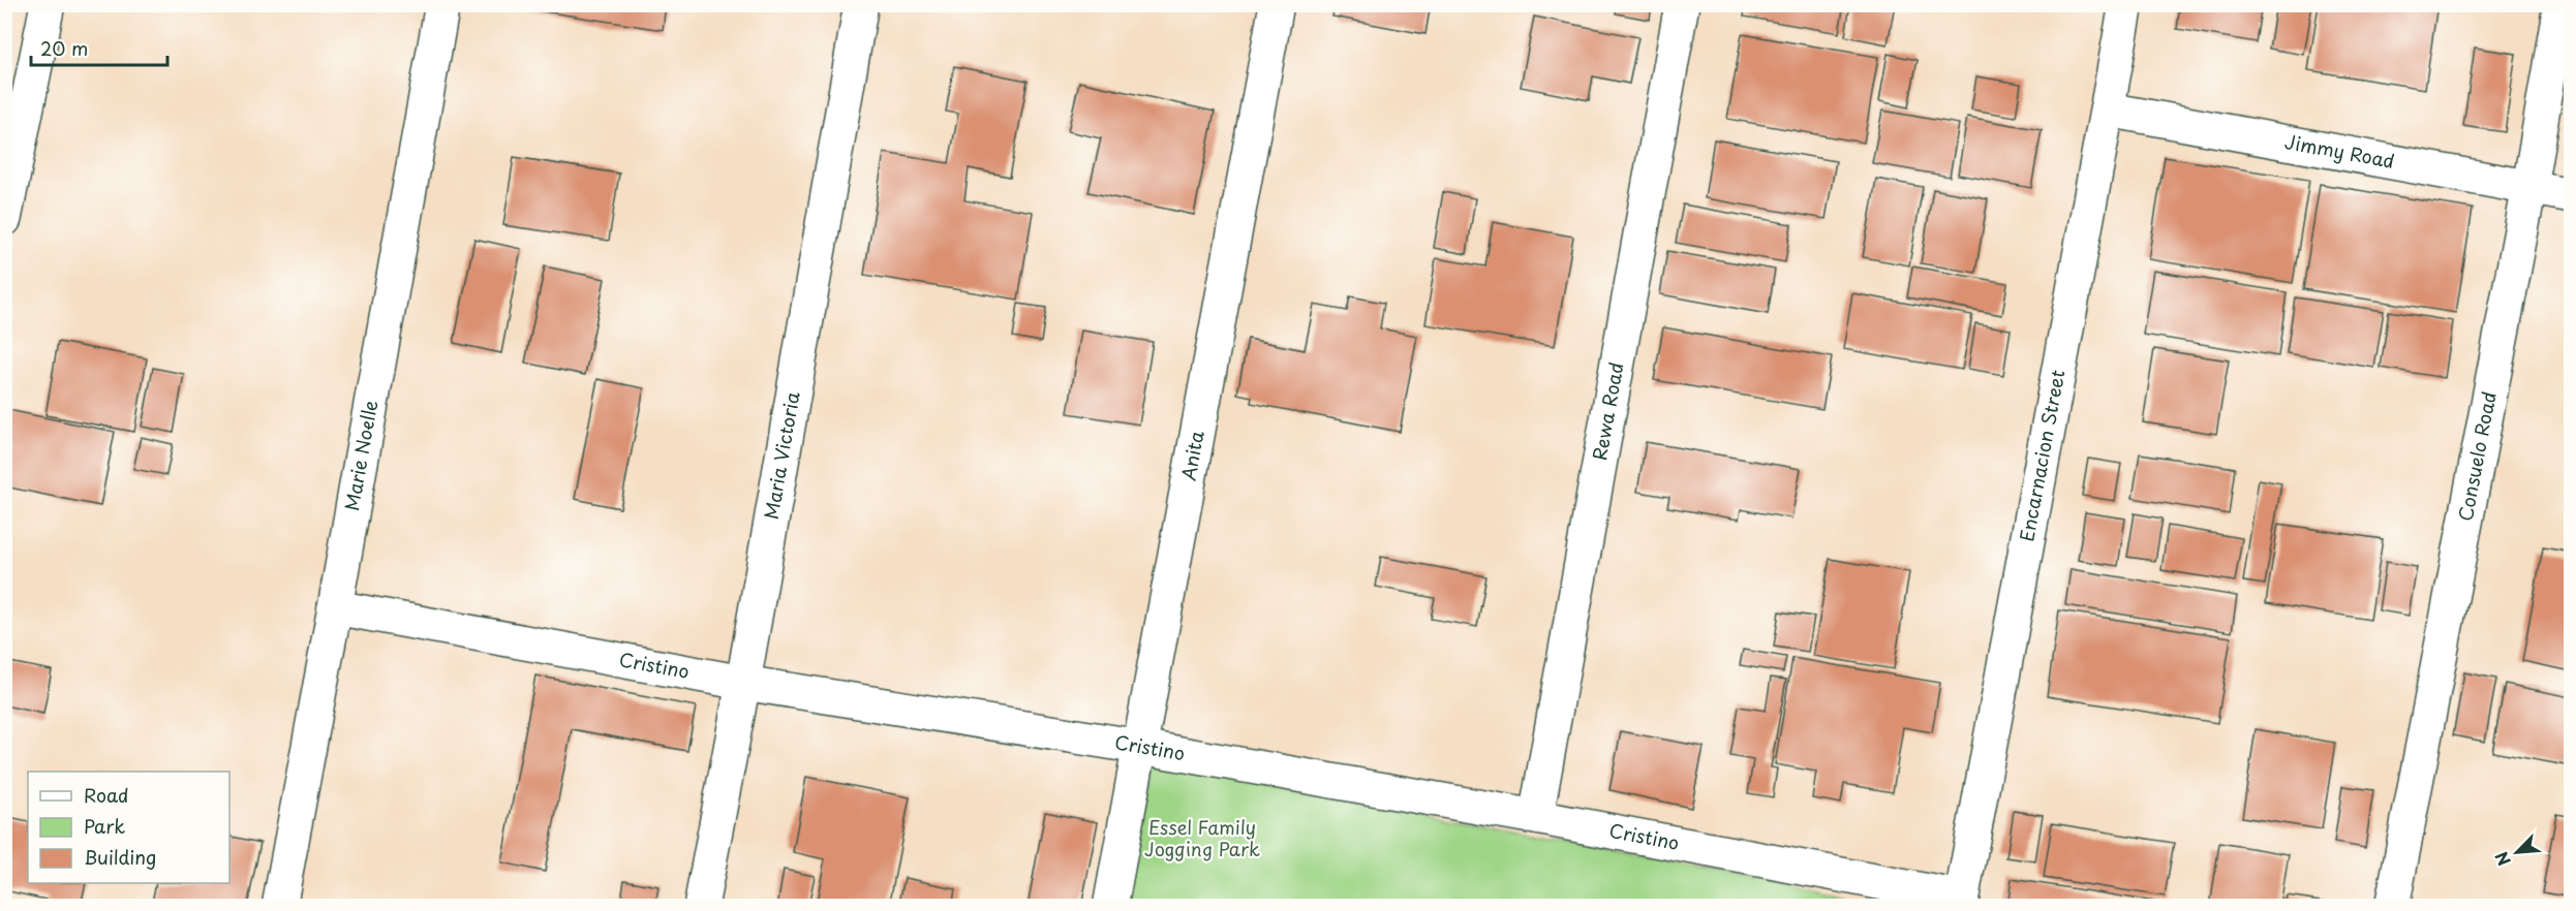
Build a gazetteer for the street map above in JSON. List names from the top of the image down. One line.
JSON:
{"streets":{"street":["Jimmy Road","Rewa Road","Marie Noelle","Maria Victoria","Anita","Encarnacion Street","Consuelo Road","Cristino"]},"crossings":[["Jimmy Road","Encarnacion Street"],["Jimmy Road","Consuelo Road"],["Rewa Road","Cristino"],["Marie Noelle","Cristino"],["Maria Victoria","Cristino"],["Anita","Cristino"],["Encarnacion Street","Cristino"]],"parks":["Essel Family Jogging Park"],"legend":["Road","Park","Building"],"scale_bar":"20 m","north":"bottom left"}
